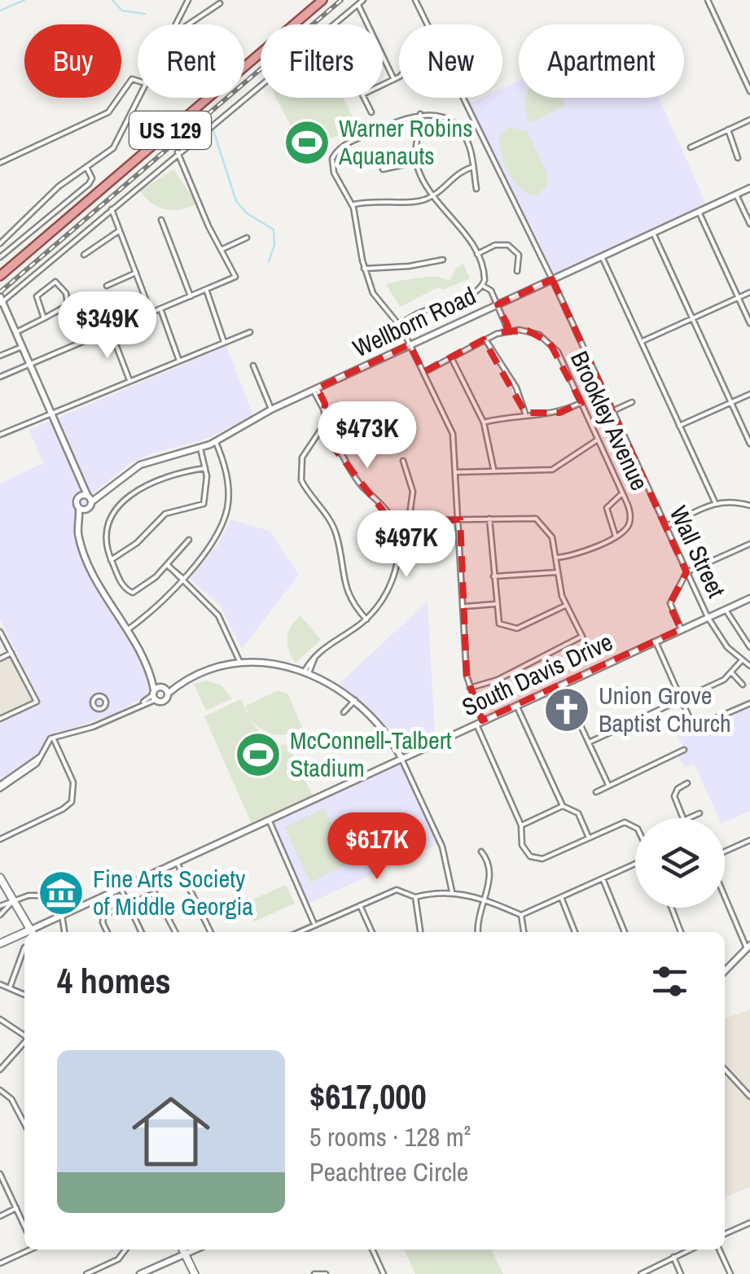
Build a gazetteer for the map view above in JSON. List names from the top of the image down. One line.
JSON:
{"streets":{"main road":["US 129"],"street":["Wellborn Road","Brookley Avenue","Wall Street","South Davis Drive"]},"crossings":[["Wellborn Road","Wall Street"],["Wall Street","South Davis Drive"]],"places":{"sports":["Warner Robins Aquanauts","McConnell-Talbert Stadium"],"church":["Union Grove Baptist Church"],"museum":["Fine Arts Society of Middle Georgia"]},"page":{"chip":["Buy","Rent","Filters","New","Apartment"],"price":["$349K","$473K","$497K","$617K"],"heading":"4 homes","list":[{"name":"$617,000","note":"5 rooms · 128 m² · Peachtree Circle"}]}}
